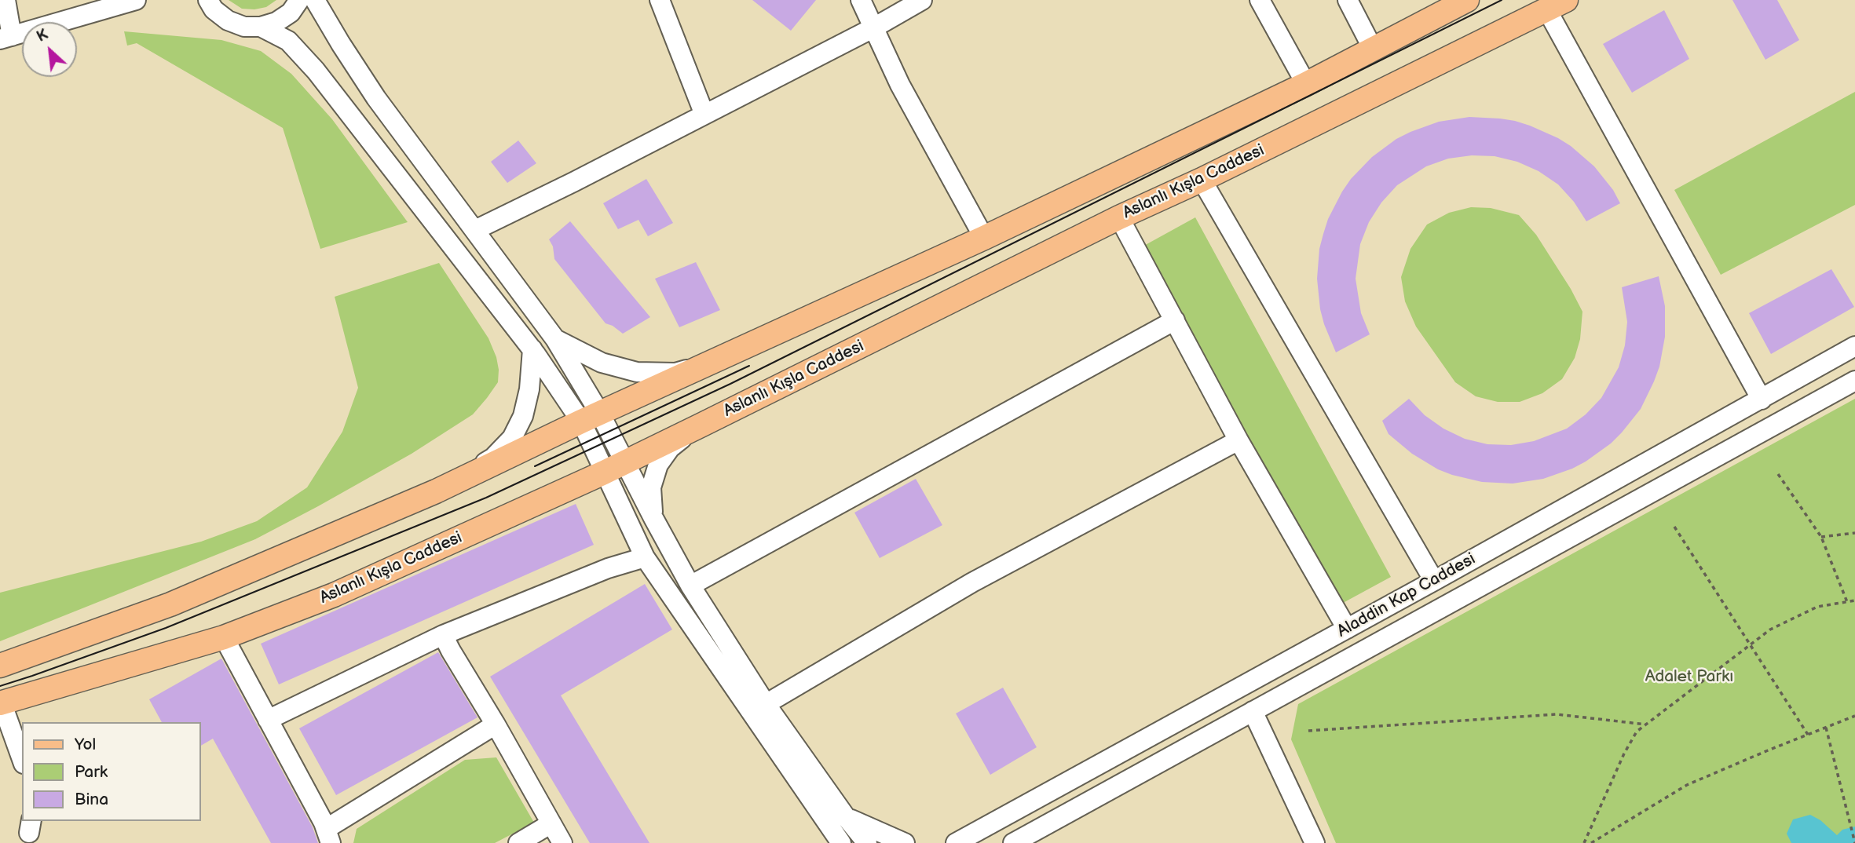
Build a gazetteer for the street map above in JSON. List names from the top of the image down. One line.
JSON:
{"streets":{"main road":["Aslanlı Kışla Caddesi"],"street":["Aladdin Kap Caddesi"]},"parks":["Adalet Parkı"],"legend":["Yol","Park","Bina"],"north":"top left"}
